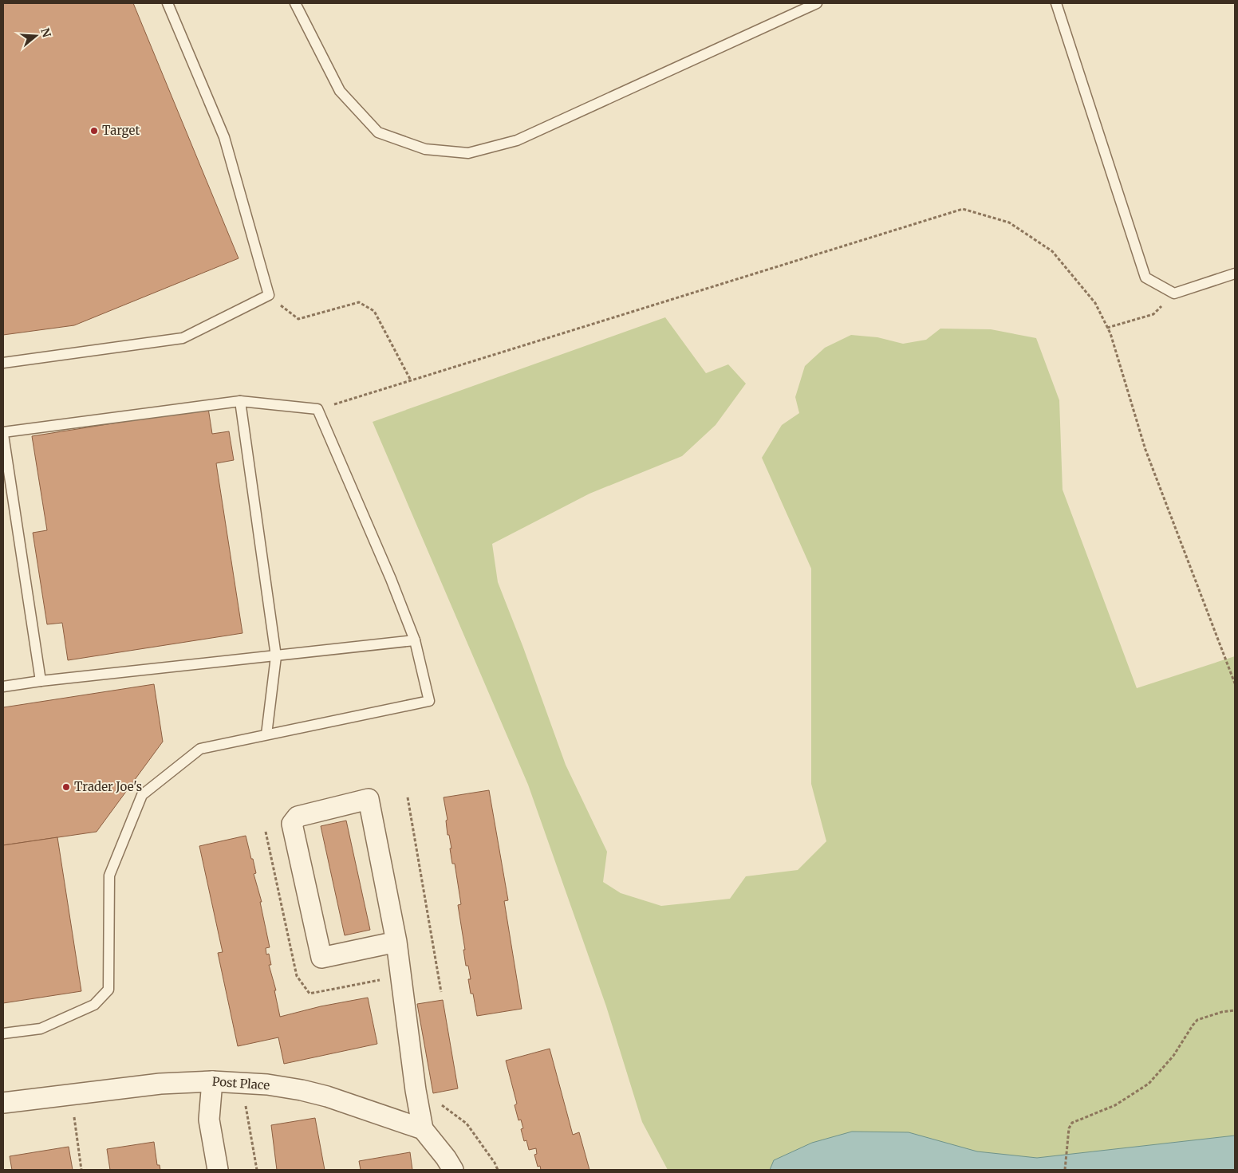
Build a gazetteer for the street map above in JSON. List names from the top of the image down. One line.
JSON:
{"streets":{"street":["Post Place"]},"places":["Target","Trader Joe's"],"north":"right"}
